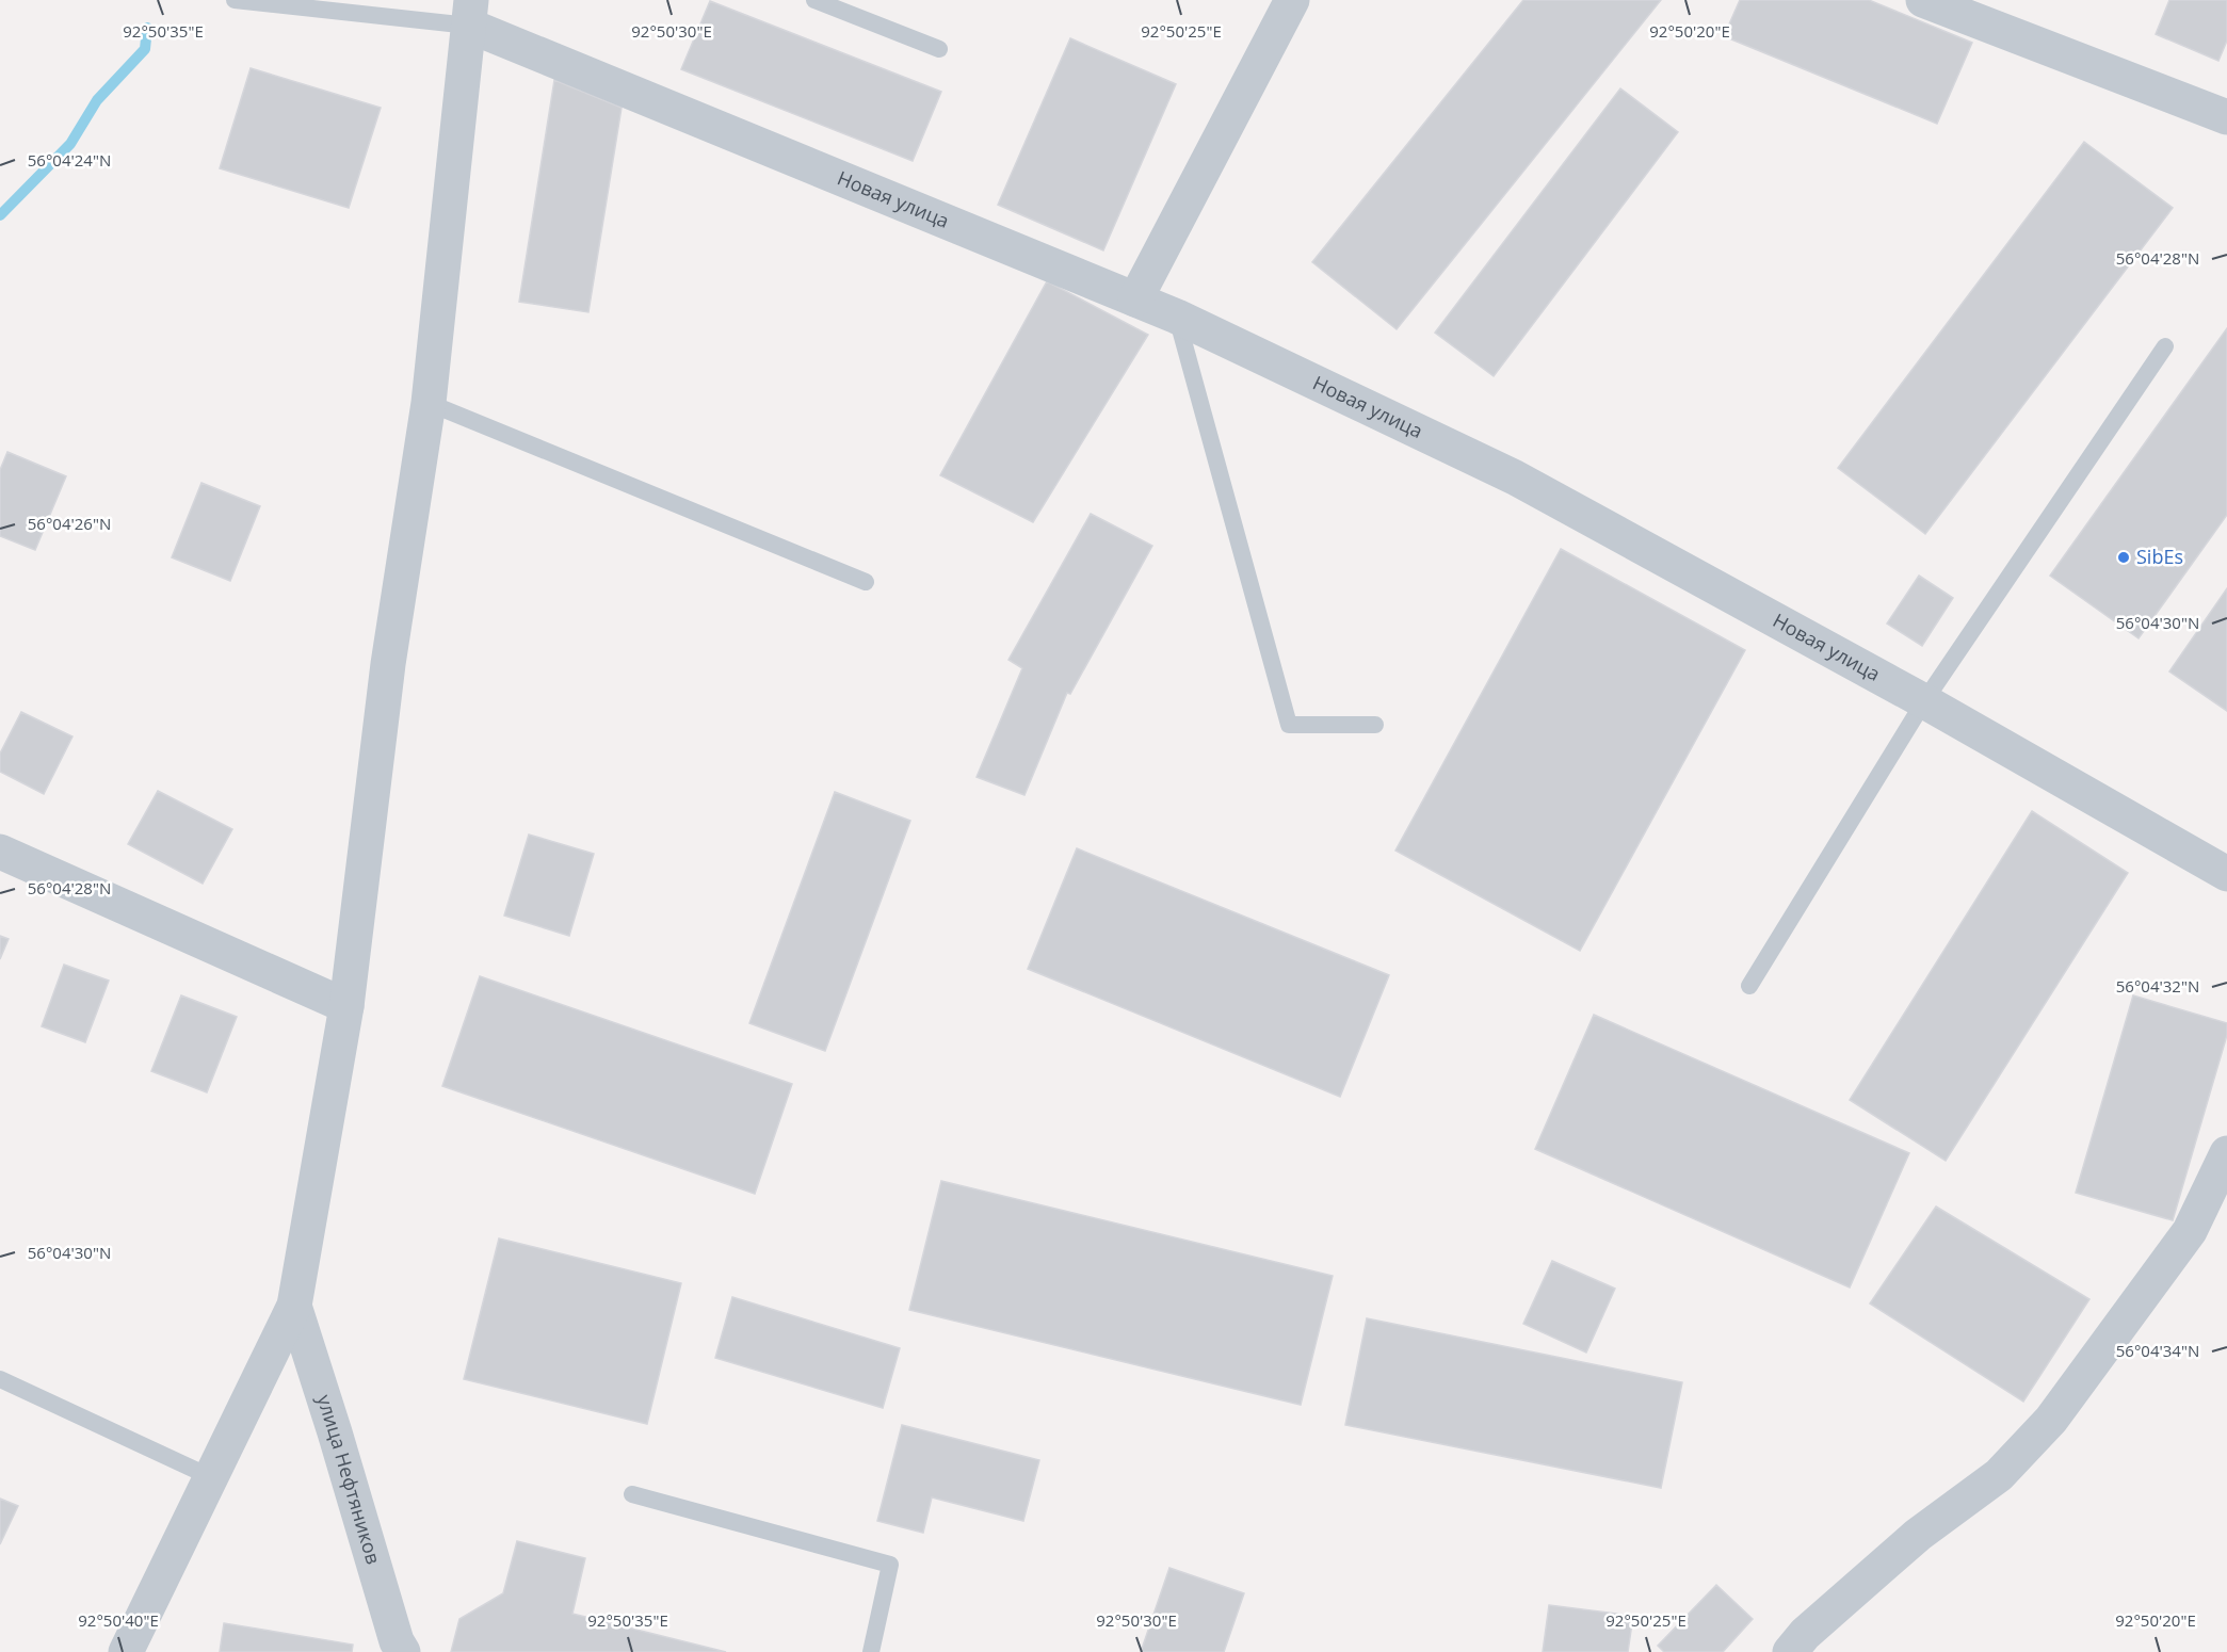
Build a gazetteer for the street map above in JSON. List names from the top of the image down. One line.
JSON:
{"streets":{"street":["Новая улица","улица Нефтяников"]},"places":["SibEs"],"coordinates":["92°50'35\"E","92°50'30\"E","92°50'25\"E","92°50'20\"E","56°04'24\"N","56°04'28\"N","56°04'26\"N","56°04'30\"N","56°04'32\"N","56°04'34\"N","92°50'40\"E"]}
